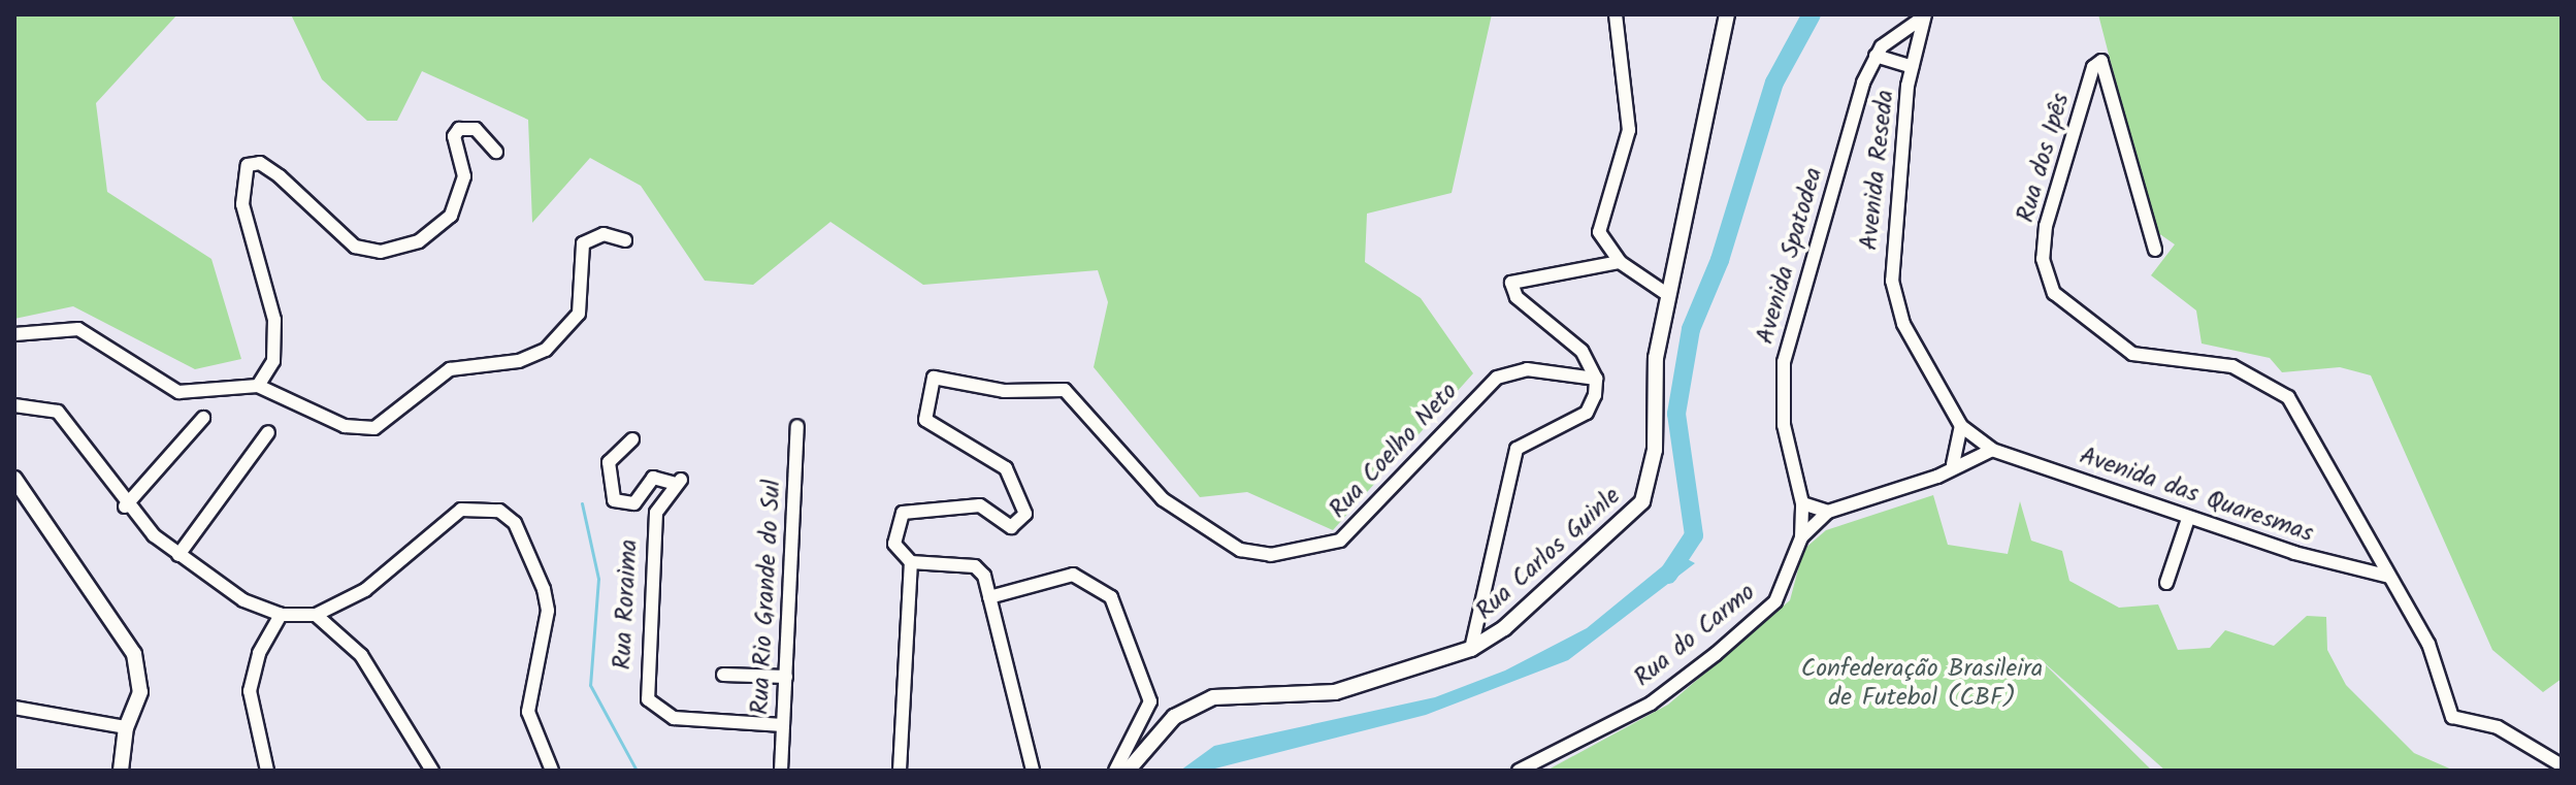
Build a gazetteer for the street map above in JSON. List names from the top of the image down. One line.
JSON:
{"streets":{"street":["Rua dos Ipês","Avenida Reseda","Avenida Spatodea","Rua Coelho Neto","Avenida das Quaresmas","Rua Carlos Guinle","Rua Rio Grande do Sul","Rua Roraima","Rua do Carmo"]},"crossings":[["Rua dos Ipês","Avenida das Quaresmas"],["Avenida Reseda","Avenida das Quaresmas"],["Avenida Reseda","Rua do Carmo"],["Avenida Spatodea","Rua do Carmo"],["Avenida das Quaresmas","Rua do Carmo"],["Rua Rio Grande do Sul","Rua Roraima"]],"parks":["Confederação Brasileira de Futebol (CBF)"]}
